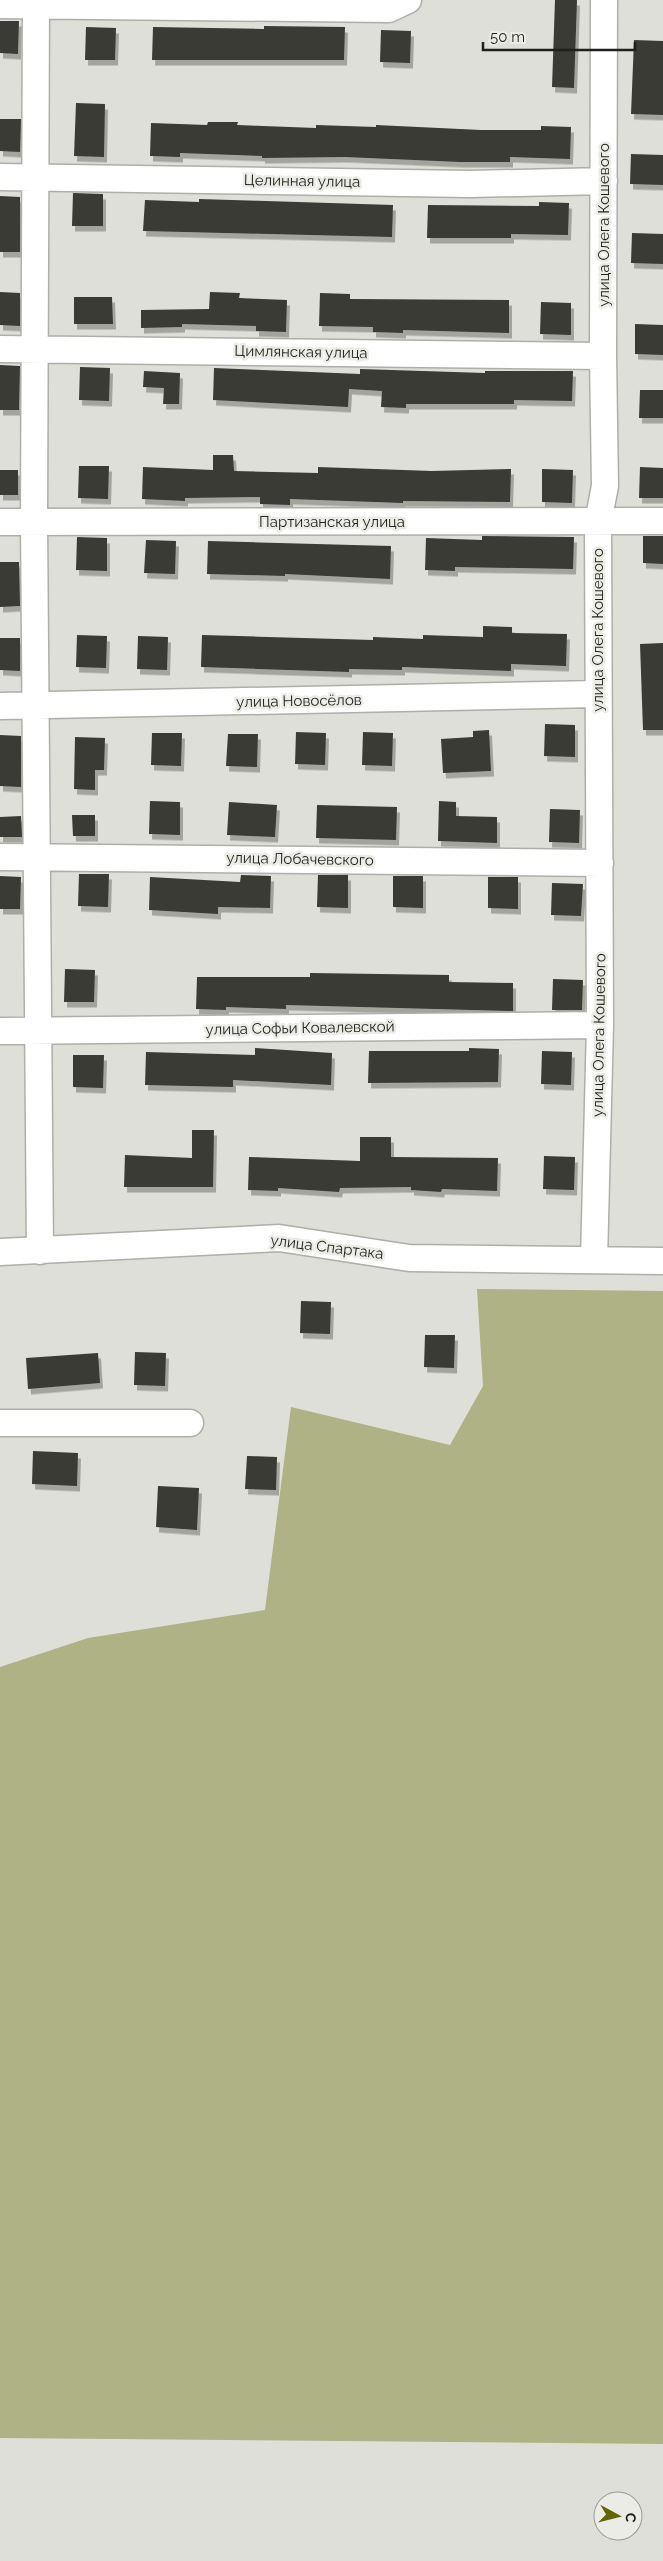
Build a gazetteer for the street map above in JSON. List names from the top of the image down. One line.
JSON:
{"streets":{"street":["Целинная улица","улица Олега Кошевого","Цимлянская улица","Партизанская улица","улица Новосёлов","улица Лобачевского","улица Софьи Ковалевской","улица Спартака"]},"crossings":[["Целинная улица","улица Олега Кошевого"],["улица Олега Кошевого","Цимлянская улица"],["улица Олега Кошевого","Партизанская улица"],["улица Олега Кошевого","улица Новосёлов"],["улица Олега Кошевого","улица Лобачевского"],["улица Олега Кошевого","улица Софьи Ковалевской"],["улица Олега Кошевого","улица Спартака"]],"scale_bar":"50 m","north":"right"}
